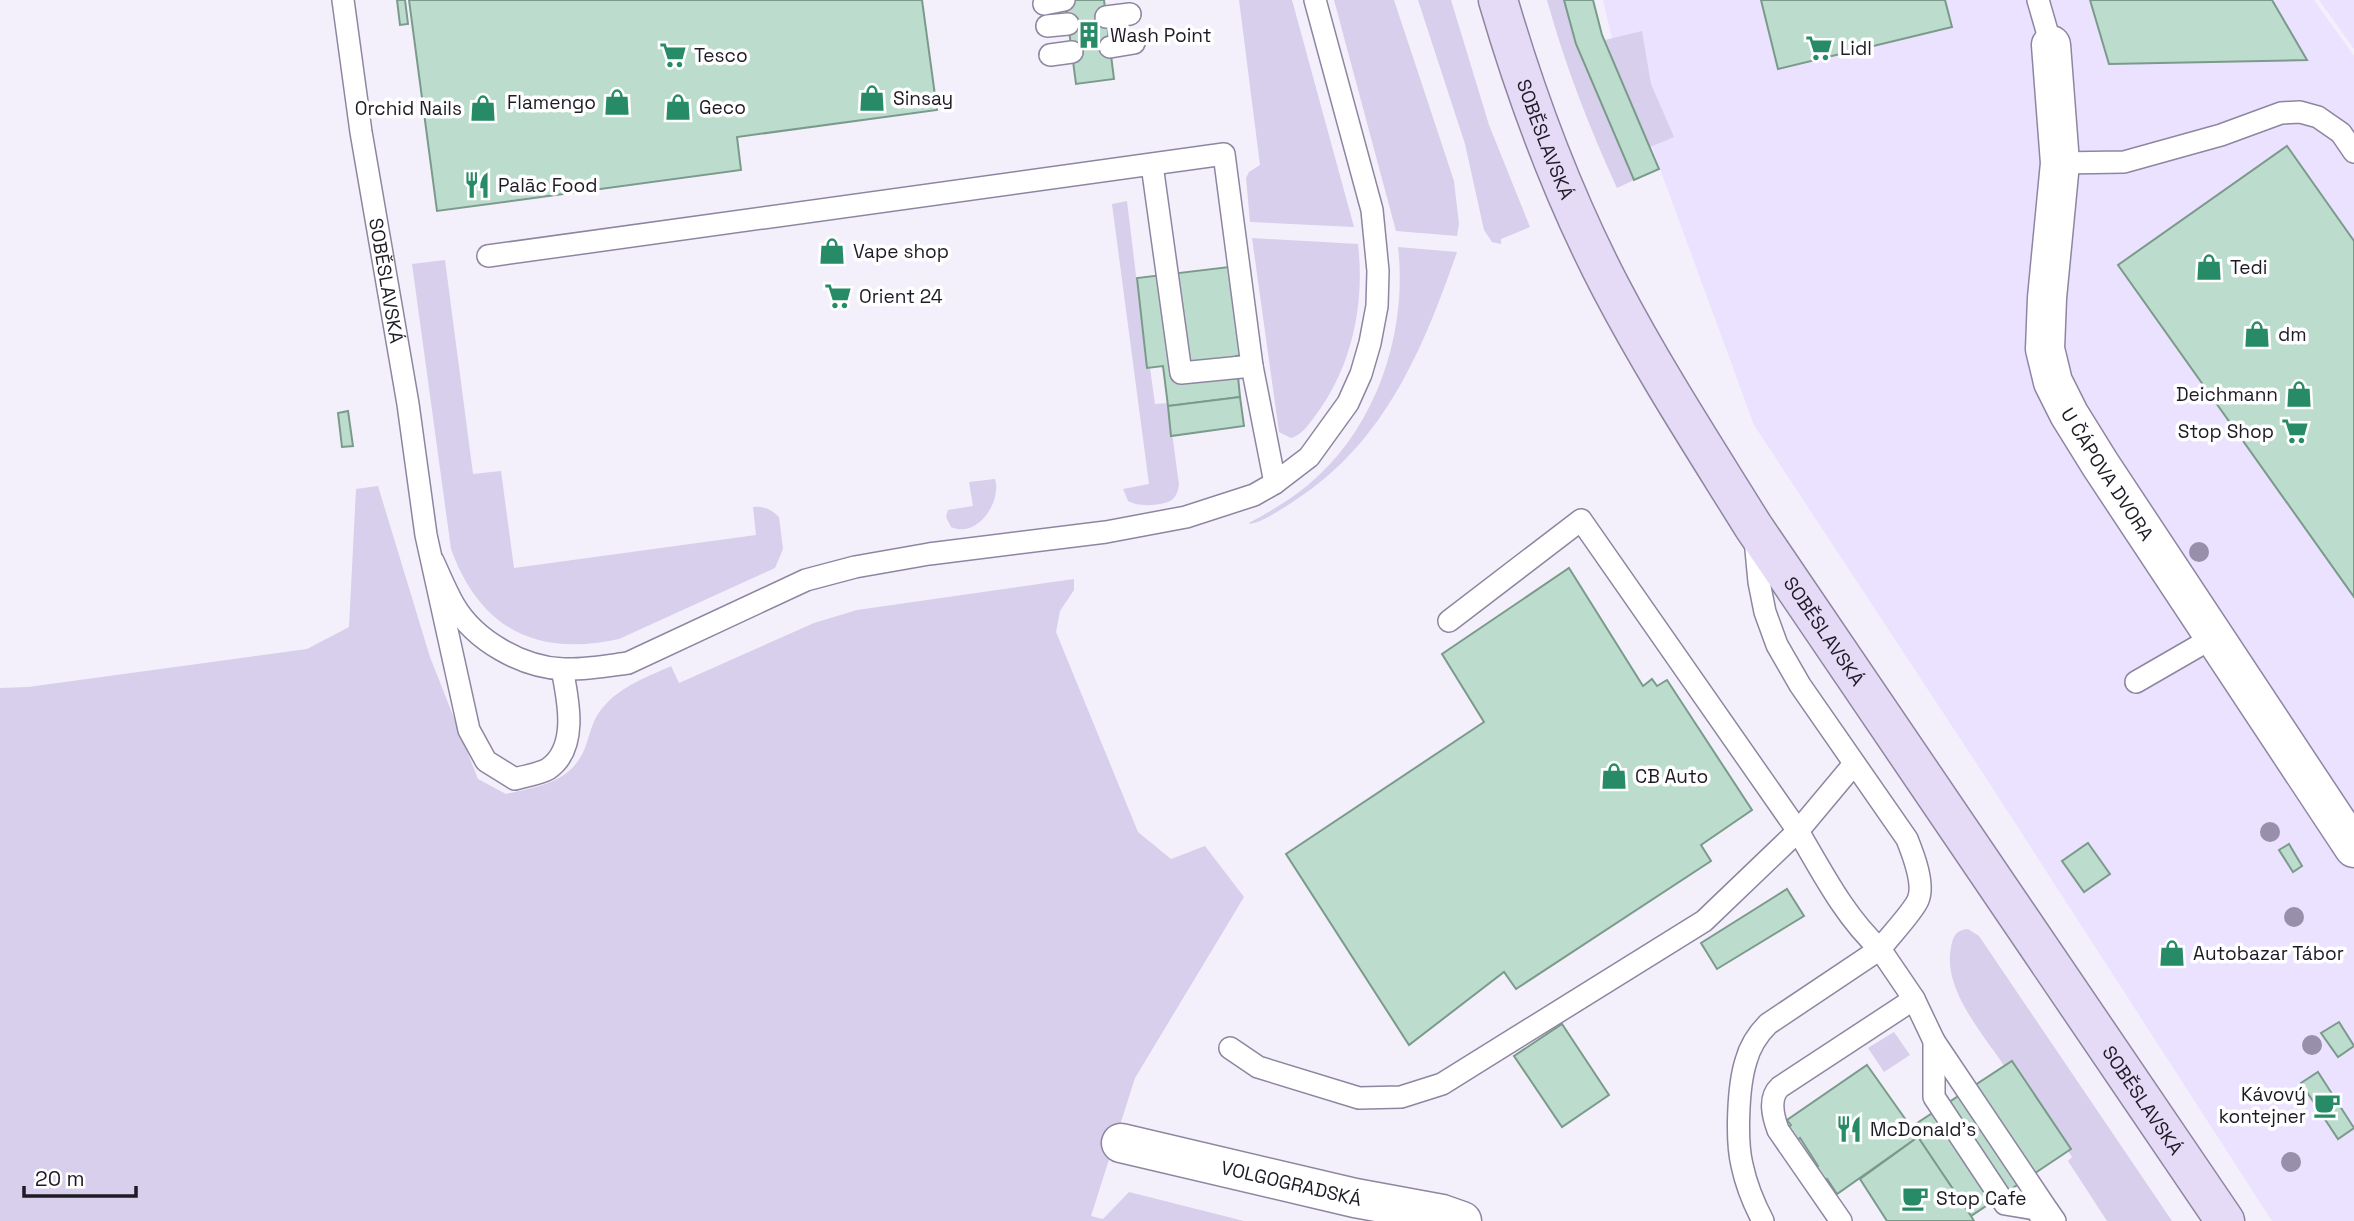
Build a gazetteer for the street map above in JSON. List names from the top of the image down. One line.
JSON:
{"streets":{"main road":["SOBĚSLAVSKÁ"],"street":["U ČÁPOVA DVORA","VOLGOGRADSKÁ"]},"places":{"building":["Wash Point"],"supermarket":["Lidl","Tesco","Orient 24","Stop Shop"],"shop":["Sinsay","Flamengo","Geco","Orchid Nails","Vape shop","Tedi","dm","Deichmann","CB Auto","Autobazar Tábor"],"restaurant":["Palāc Food","McDonald's"],"cafe":["Kávový kontejner","Stop Cafe"]},"scale_bar":"20 m"}
